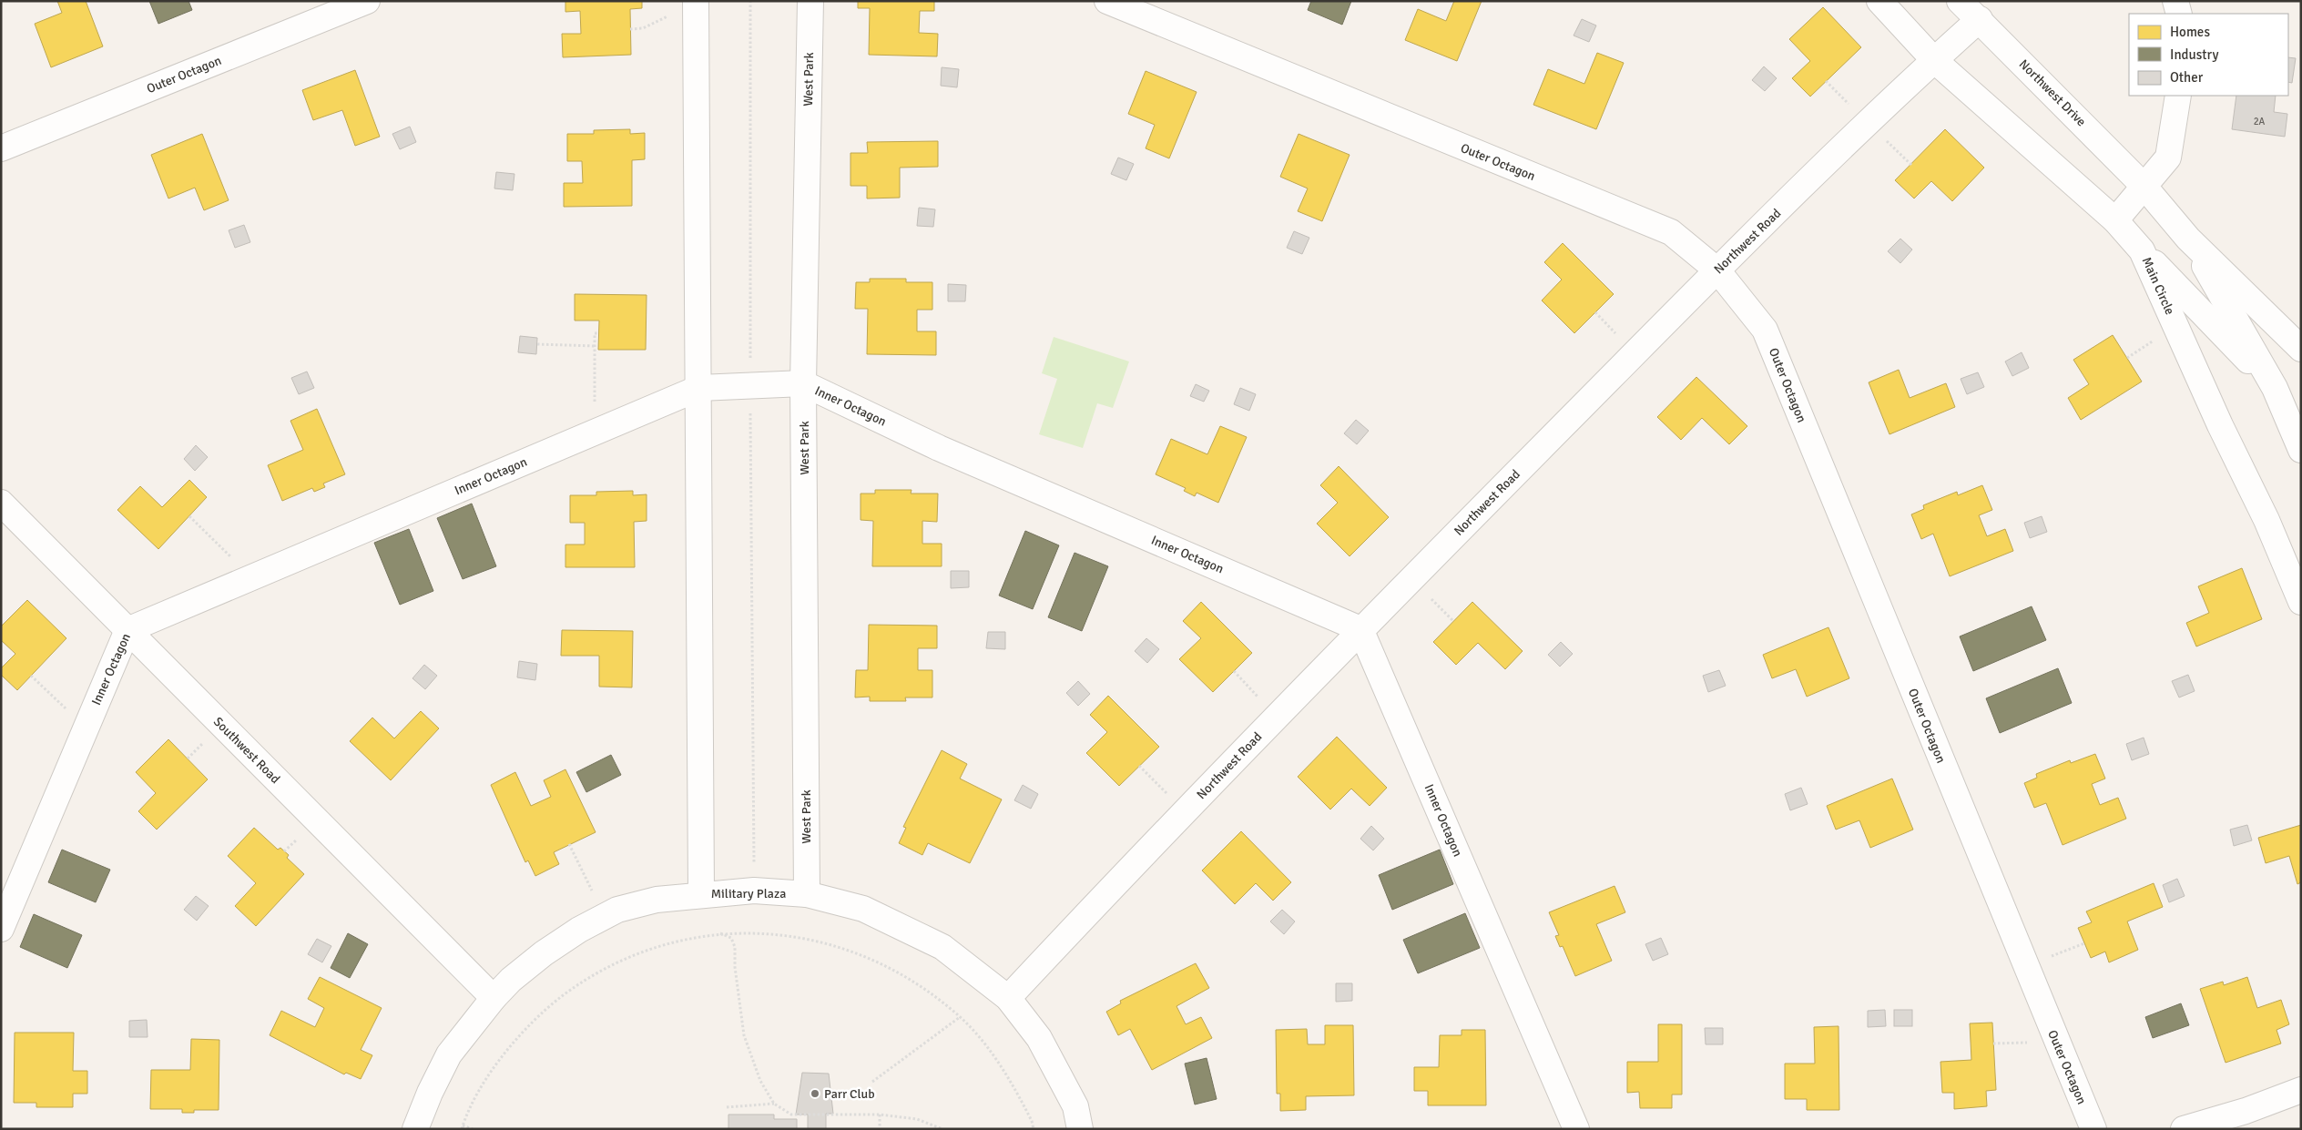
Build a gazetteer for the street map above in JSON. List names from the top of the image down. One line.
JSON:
{"streets":{"street":["Outer Octagon","West Park","Northwest Drive","Northwest Road","Main Circle","Inner Octagon","Southwest Road","Military Plaza"]},"crossings":[["Outer Octagon","Northwest Road"],["West Park","Inner Octagon"],["West Park","Military Plaza"],["Northwest Drive","Northwest Road"],["Northwest Road","Main Circle"],["Northwest Road","Inner Octagon"],["Northwest Road","Military Plaza"],["Inner Octagon","Southwest Road"],["Southwest Road","Military Plaza"]],"places":["Parr Club"],"house_numbers":["2A"],"legend":["Homes","Industry","Other"]}
